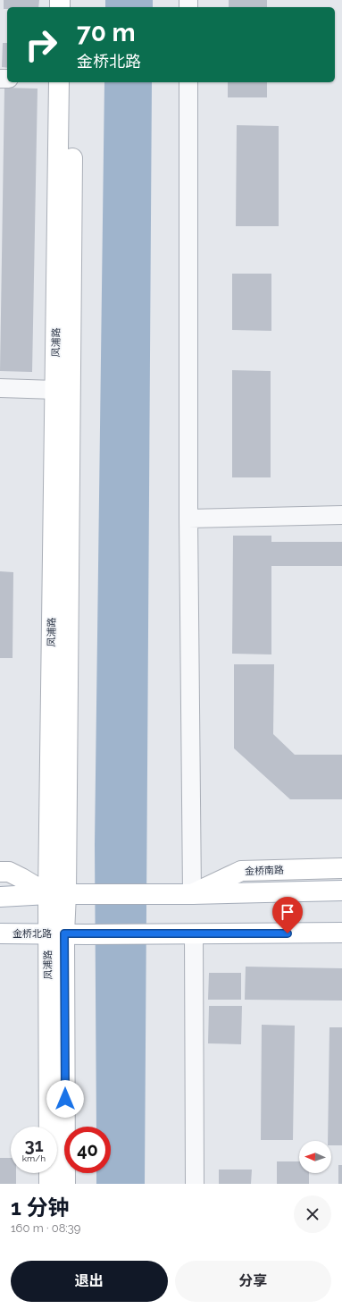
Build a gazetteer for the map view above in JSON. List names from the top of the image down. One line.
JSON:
{"streets":{"street":["凤浦路","金桥南路","金桥北路"]},"crossings":[["凤浦路","金桥北路"]],"north":"left","page":{"turn":["70 m","金桥北路"],"speed":"31 km/h","limit":"40","heading":["1 分钟","160 m · 08:39"],"buttons":["退出","分享"]}}
